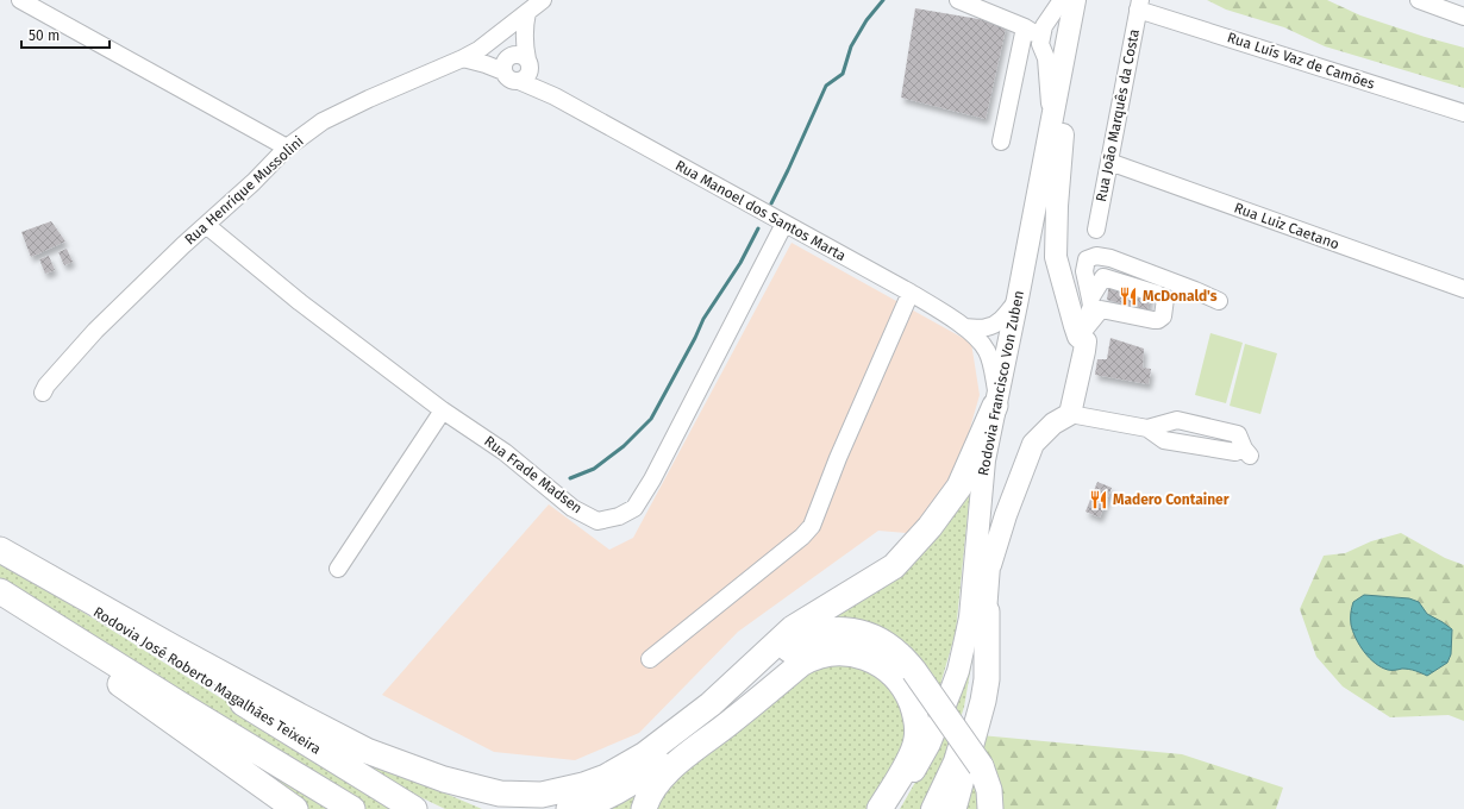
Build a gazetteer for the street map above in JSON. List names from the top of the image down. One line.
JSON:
{"streets":{"highway":["Rodovia José Roberto Magalhães Teixeira"],"main road":["Rodovia Francisco Von Zuben"],"street":["Rua Luís Vaz de Camões","Rua João Marquês da Costa","Rua Henrique Mussolini","Rua Manoel dos Santos Marta","Rua Luiz Caetano","Rua Frade Madsen"]},"crossings":[["Rua Luís Vaz de Camões","Rua João Marquês da Costa"],["Rua João Marquês da Costa","Rua Luiz Caetano"],["Rua Henrique Mussolini","Rua Frade Madsen"],["Rua Manoel dos Santos Marta","Rodovia Francisco Von Zuben"],["Rua Manoel dos Santos Marta","Rua Frade Madsen"]],"places":{"restaurant":["McDonald's","Madero Container"]},"scale_bar":"50 m"}
